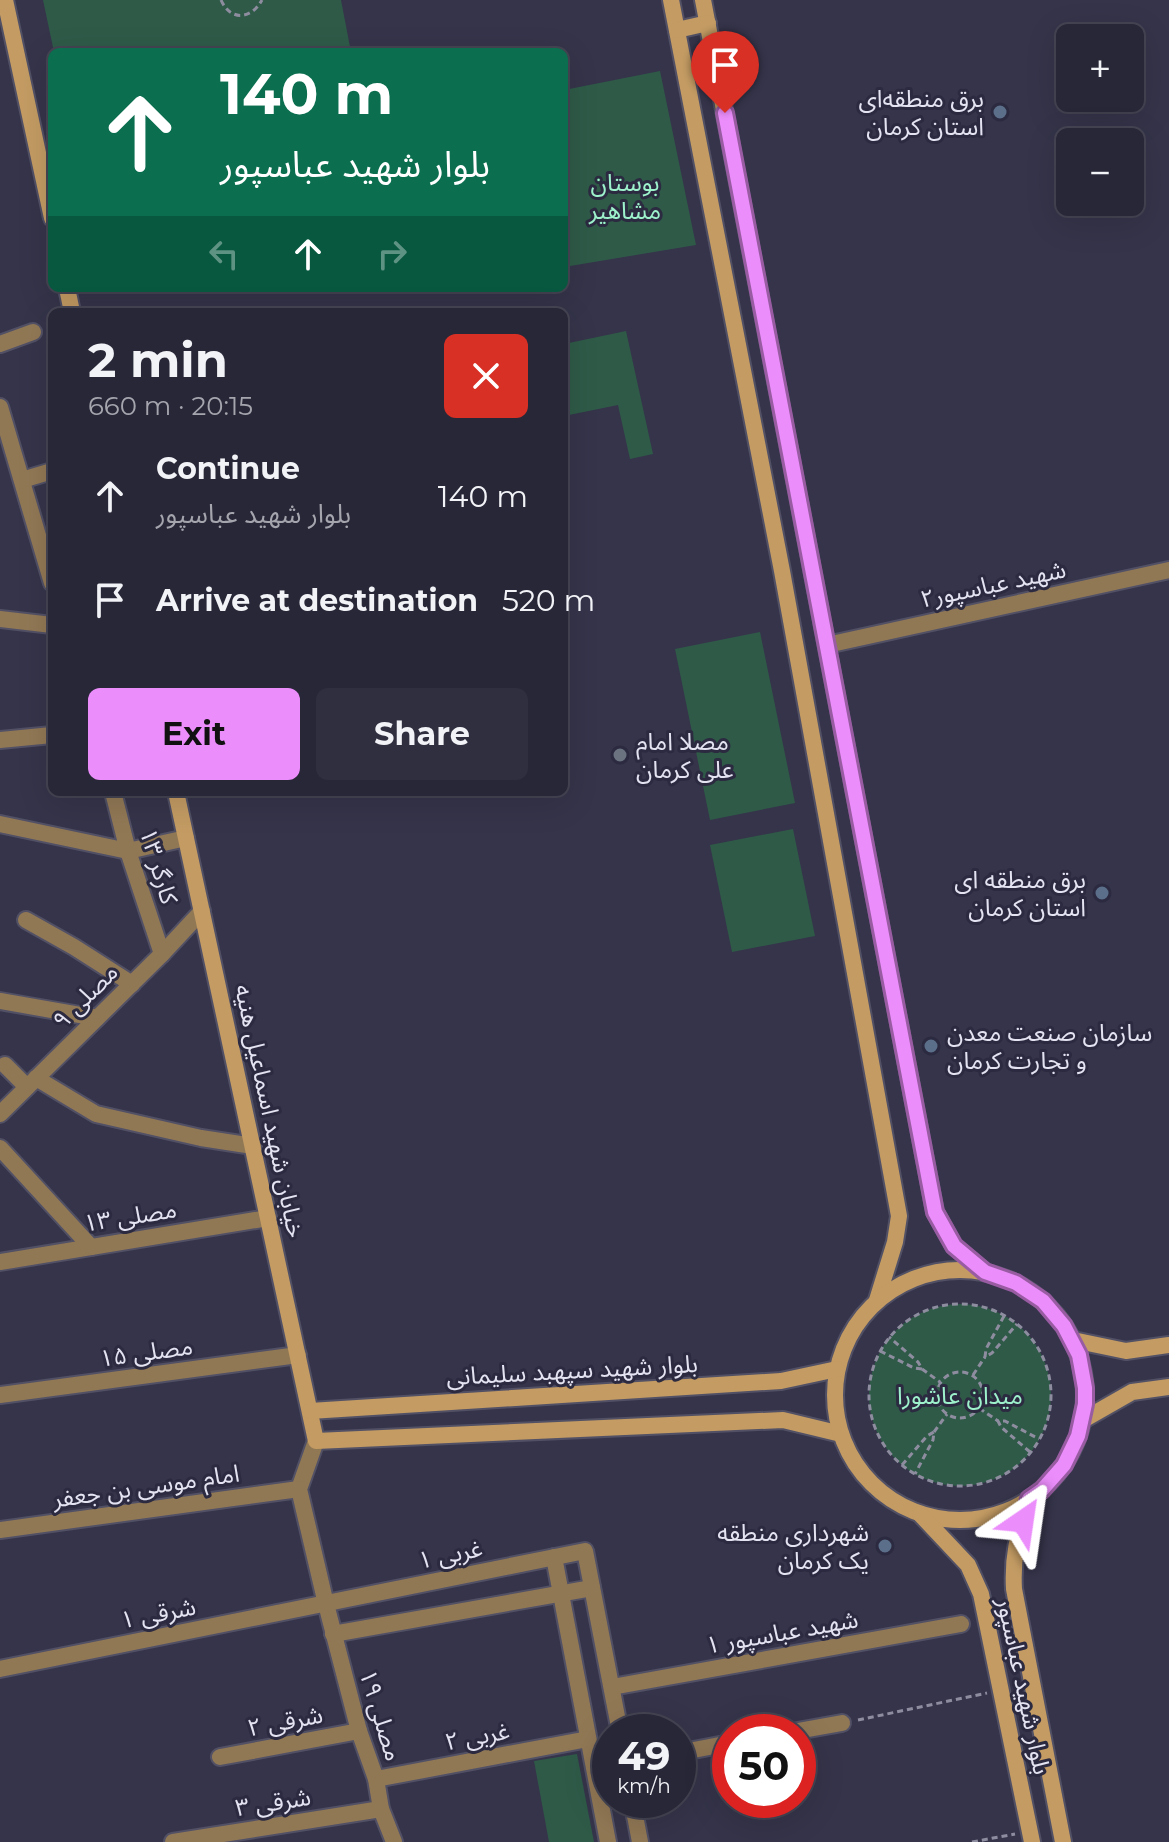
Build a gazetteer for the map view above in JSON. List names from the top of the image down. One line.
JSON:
{"streets":{"main road":["خیابان شهید اسماعیل هنیه","بلوار شهید سپهبد سلیمانی","بلوار شهید عباسپور"],"street":["شهید عباسپور۲","کارگر ۱۳","مصلی ۹","مصلی ۱۳","مصلی ۱۵","امام موسی بن جعفر","۱ غربی","شرقی ۱","شهید عباسپور ۱","مصلی ۱۹","۲ شرقی","۲ غربی","۳ شرقی"]},"crossings":[["کارگر ۱۳","مصلی ۹"],["مصلی ۹","خیابان شهید اسماعیل هنیه"],["خیابان شهید اسماعیل هنیه","مصلی ۱۳"],["خیابان شهید اسماعیل هنیه","مصلی ۱۵"],["خیابان شهید اسماعیل هنیه","بلوار شهید سپهبد سلیمانی"],["امام موسی بن جعفر","مصلی ۱۹"],["۱ غربی","شرقی ۱"],["۱ غربی","مصلی ۱۹"],["شرقی ۱","مصلی ۱۹"],["مصلی ۱۹","۲ شرقی"],["مصلی ۱۹","۲ غربی"],["مصلی ۱۹","۳ شرقی"]],"parks":["بوستان مشاهیر","میدان عاشورا"],"places":["برق منطقه‌ای استان کرمان","مصلا امام علی کرمان","برق منطقه ای استان کرمان","سازمان صنعت معدن و تجارت کرمان","شهرداری منطقه یک کرمان"],"page":{"map_buttons":["+","−"],"turn":["140 m","بلوار شهید عباسپور"],"heading":["2 min","660 m · 20:15"],"list":[{"name":"Continue","note":"بلوار شهید عباسپور","value":"140 m"},{"name":"Arrive at destination","value":"520 m"}],"buttons":["Exit","Share"],"speed":"49 km/h","limit":"50"}}
